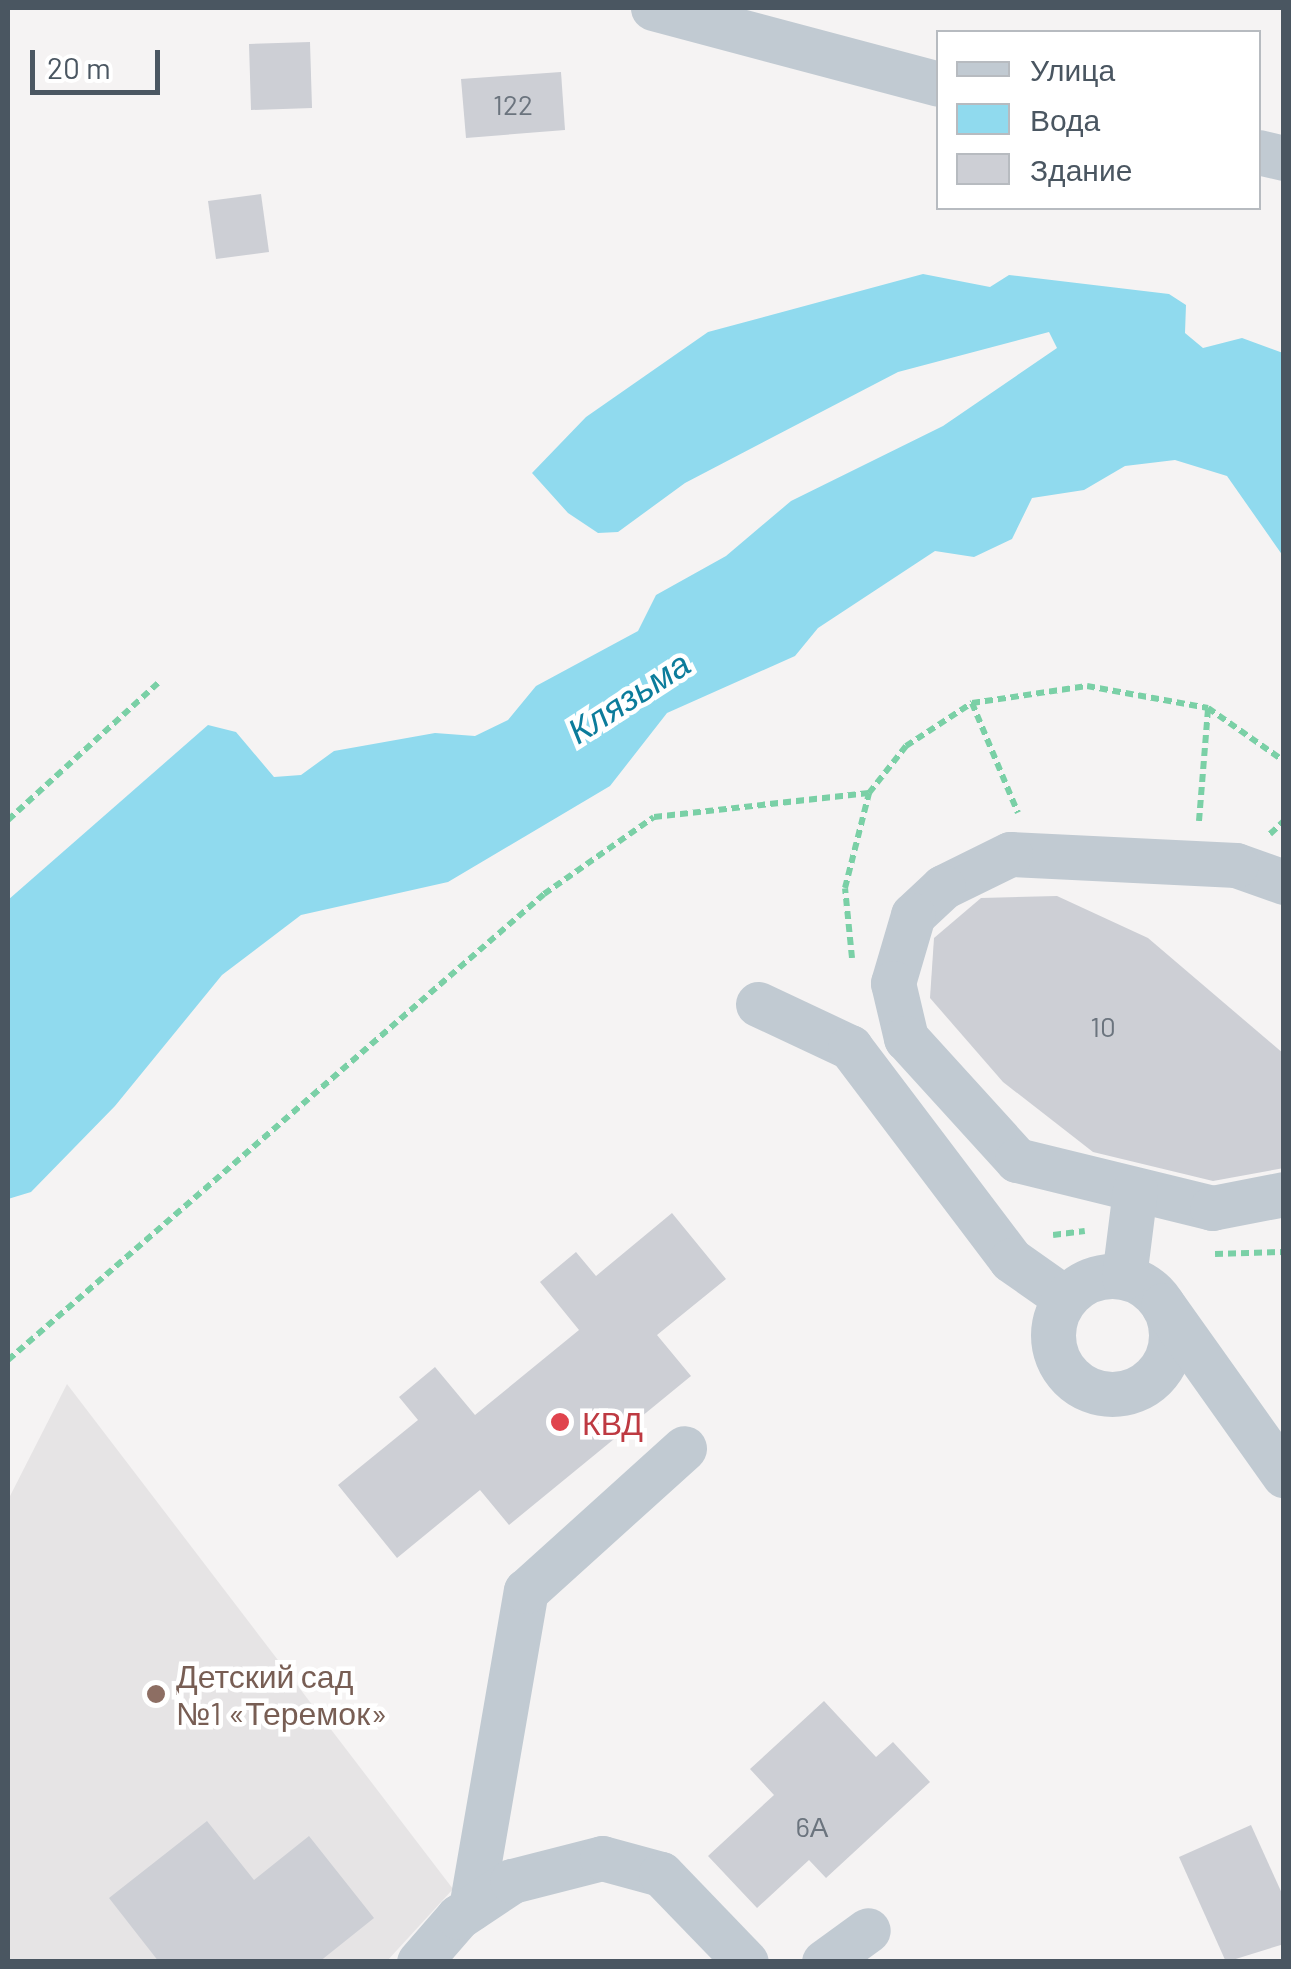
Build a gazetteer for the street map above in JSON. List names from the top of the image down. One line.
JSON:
{"water":["Клязьма"],"places":["КВД","Детский сад №1 «Теремок»"],"house_numbers":["122","10","6А"],"legend":["Улица","Вода","Здание"],"scale_bar":"20 m"}
